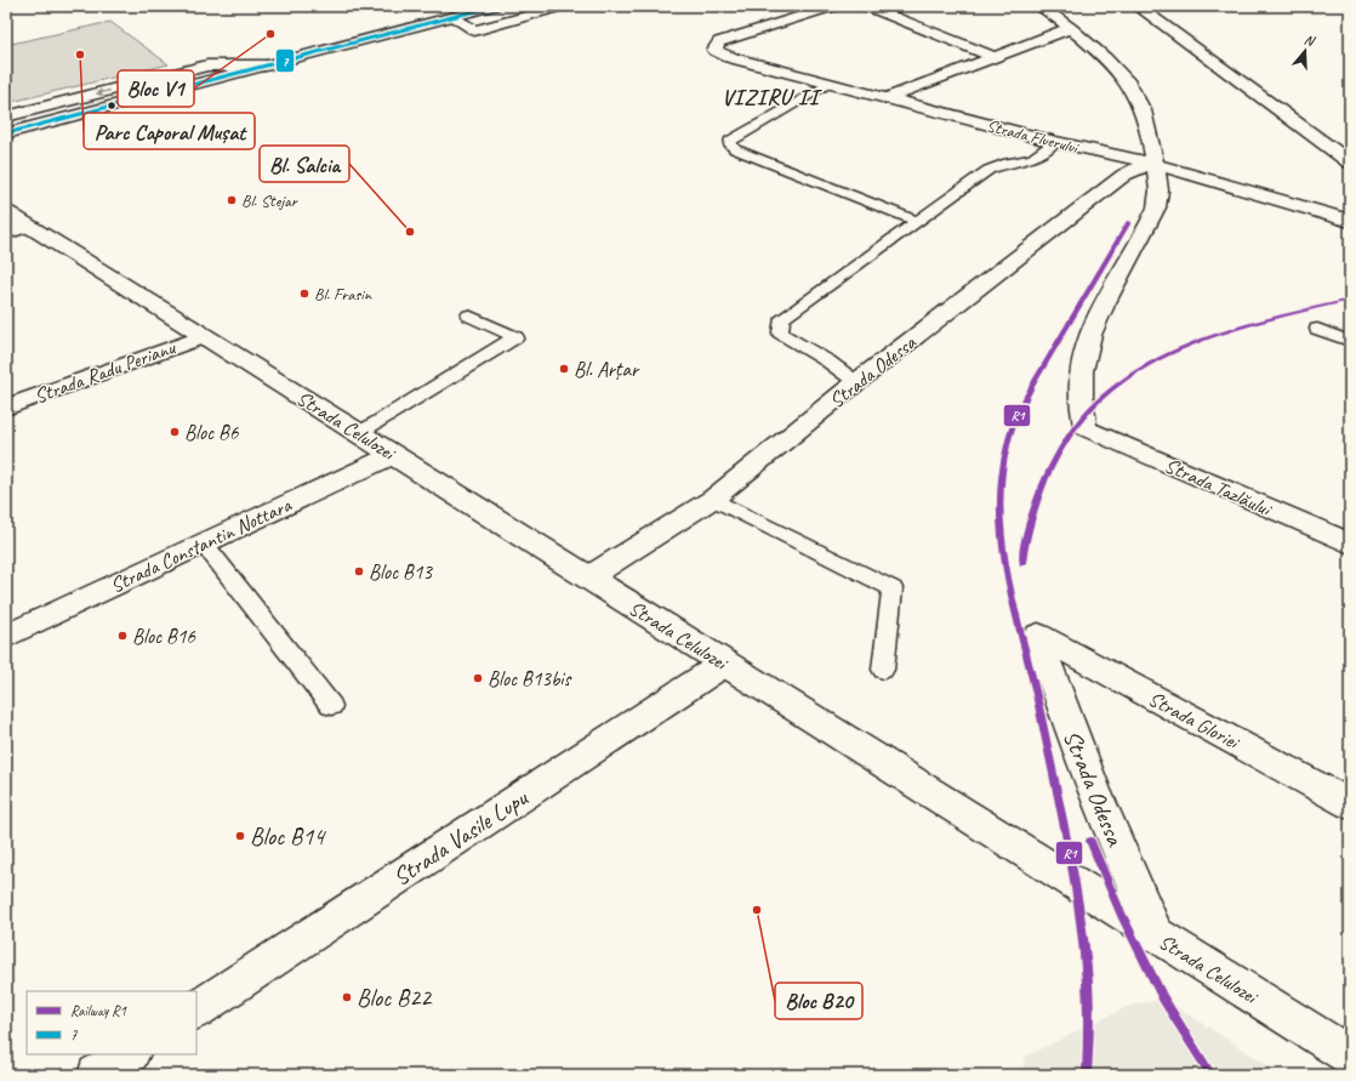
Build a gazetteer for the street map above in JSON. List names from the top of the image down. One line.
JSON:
{"streets":{"street":["Strada Fluerului","Strada Radu Perianu","Strada Odessa","Strada Celulozei","Strada Tazlăului","Strada Constantin Nottara","Strada Gloriei","Strada Vasile Lupu"]},"crossings":[["Strada Fluerului","Strada Odessa"],["Strada Fluerului","Strada Tazlăului"],["Strada Radu Perianu","Strada Celulozei"],["Strada Odessa","Strada Celulozei"],["Strada Odessa","Strada Tazlăului"],["Strada Odessa","Strada Gloriei"],["Strada Celulozei","Strada Constantin Nottara"],["Strada Celulozei","Strada Vasile Lupu"]],"districts":["VIZIRU II"],"places":["Bloc V1","Parc Caporal Mușat","Bl. Stejar","Bl. Salcia","Bl. Frasin","Bl. Arțar","Bloc B6","Bloc B13","Bloc B16","Bloc B13bis","Bloc B14","Bloc B20","Bloc B22"],"lines":["transit line 7","rail line R1"],"legend":["Railway R1","7"],"north":"top"}
